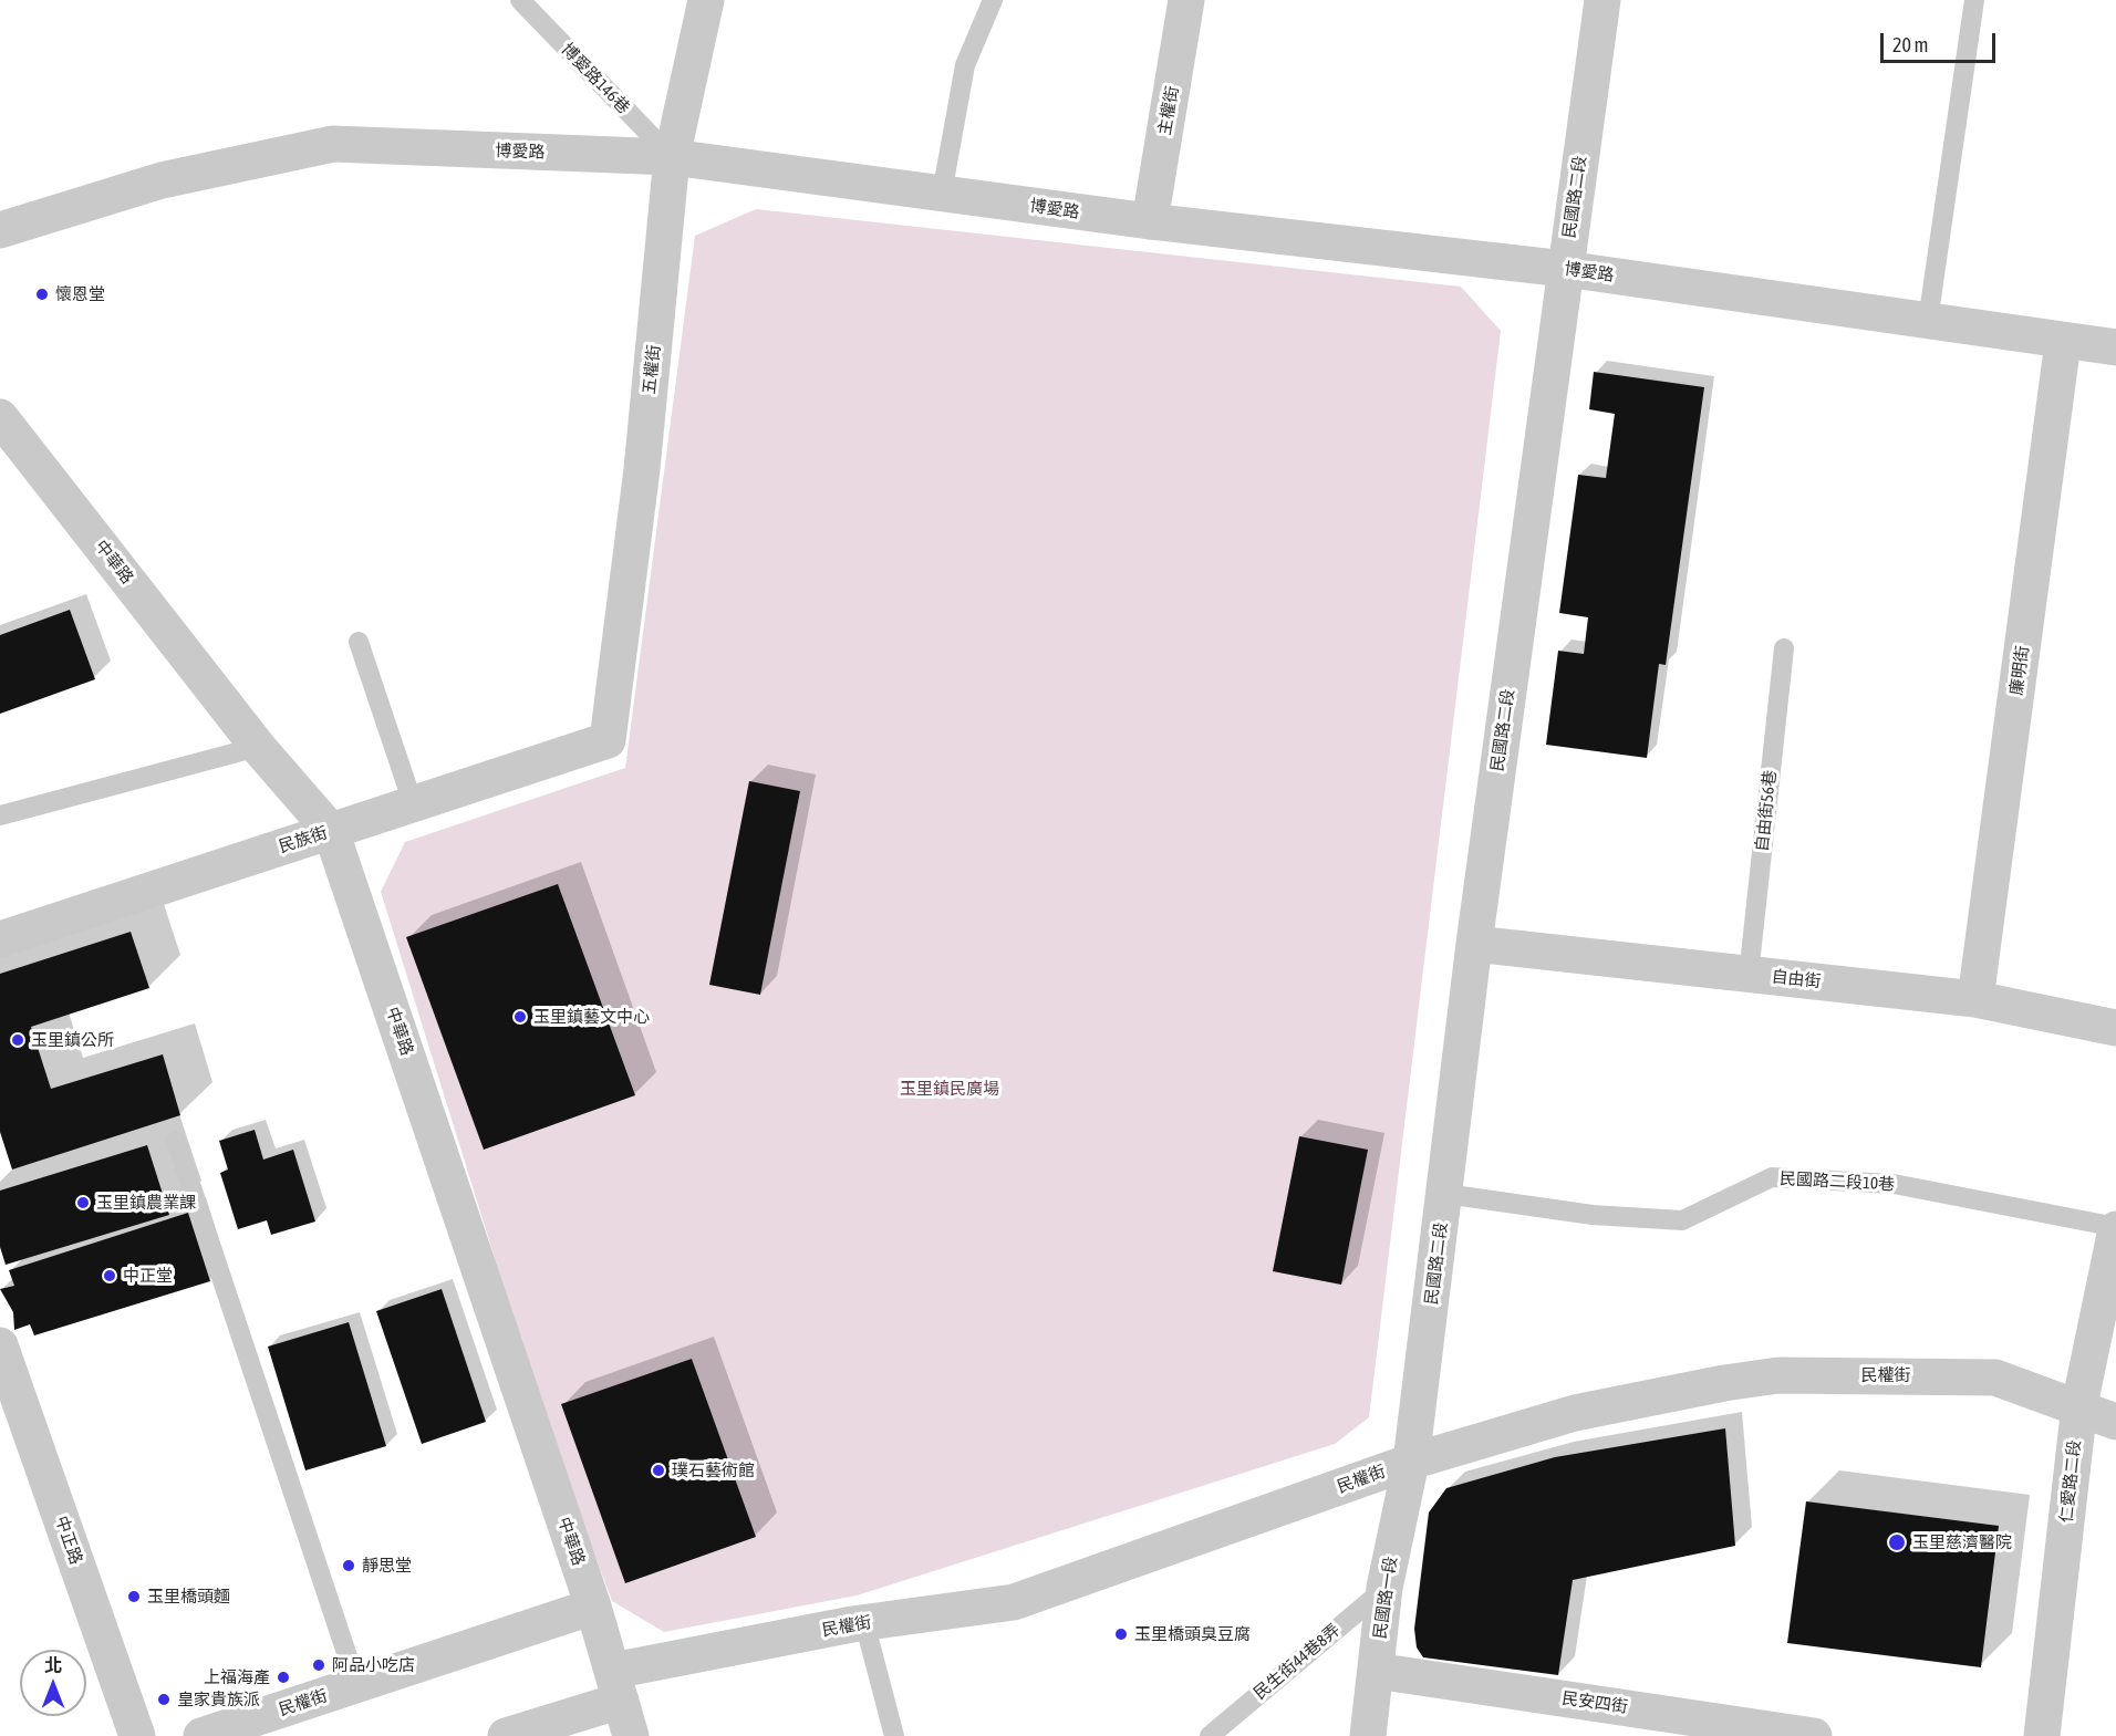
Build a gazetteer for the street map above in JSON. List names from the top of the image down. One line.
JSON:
{"streets":{"street":["主權街","博愛路","民國路二段","五權街","中華路","廉明街","民族街","自由街","民權街","仁愛路二段","中正路","民國路一段","民安四街"],"lane":["博愛路146巷","自由街56巷","民國路二段10巷","民生街44巷8弄"]},"crossings":[["博愛路146巷","博愛路"],["博愛路146巷","五權街"],["主權街","博愛路"],["博愛路","民國路二段"],["博愛路","五權街"],["博愛路","廉明街"],["民國路二段","自由街"],["民國路二段","民國路二段10巷"],["民國路二段","民權街"],["民國路二段","民國路一段"],["五權街","民族街"],["中華路","民族街"],["中華路","民權街"],["廉明街","自由街"],["自由街56巷","自由街"],["民國路二段10巷","仁愛路二段"],["民權街","仁愛路二段"],["民權街","民國路一段"],["民國路一段","民生街44巷8弄"],["民國路一段","民安四街"]],"parks":["玉里鎮民廣場"],"places":["懷恩堂","玉里鎮藝文中心","玉里鎮公所","玉里鎮農業課","中正堂","璞石藝術館","玉里慈濟醫院","靜思堂","玉里橋頭麵","玉里橋頭臭豆腐","阿品小吃店","上福海產","皇家貴族派"],"scale_bar":"20 m","north":"top"}
